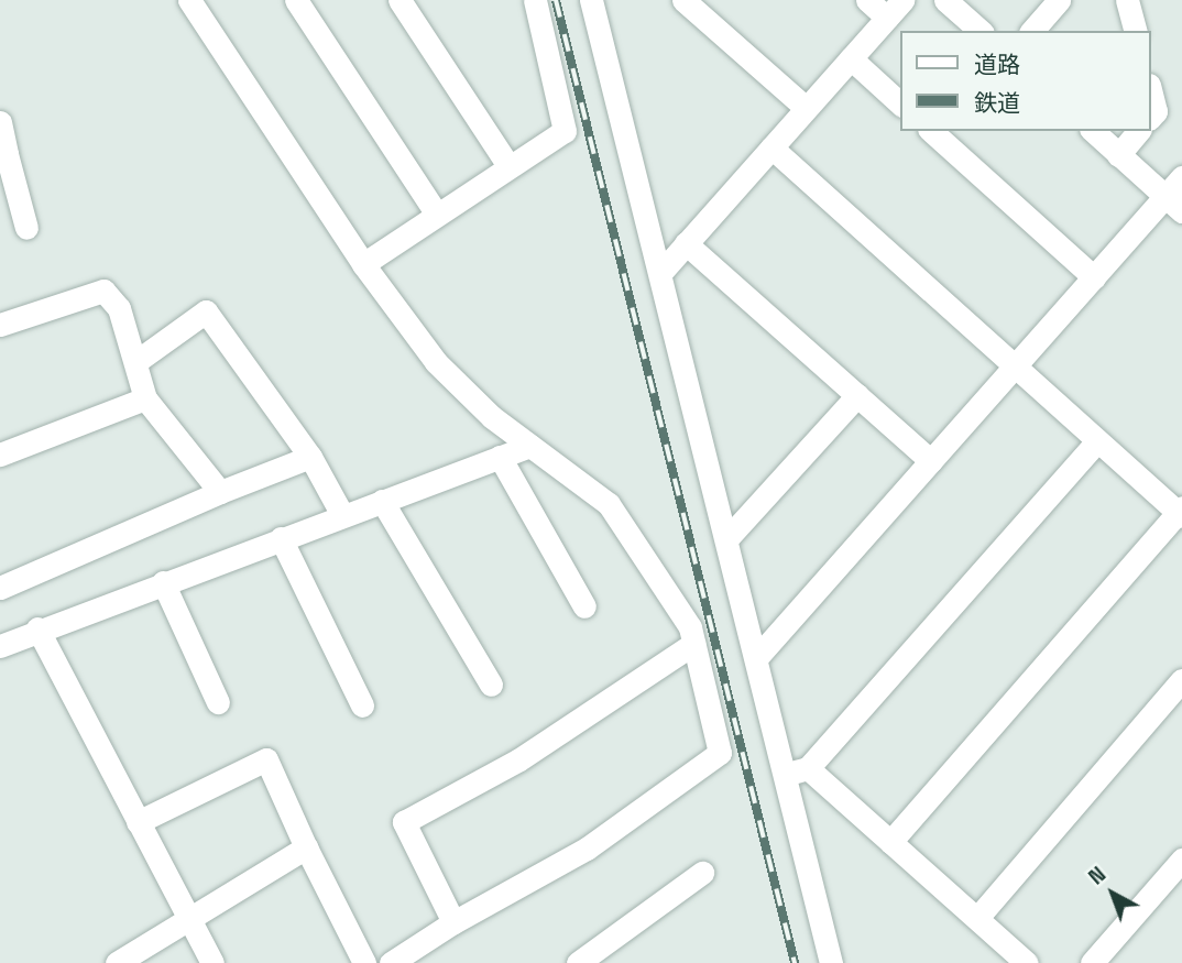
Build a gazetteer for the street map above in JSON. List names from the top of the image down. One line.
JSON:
{"legend":["道路","鉄道"],"north":"top left"}
